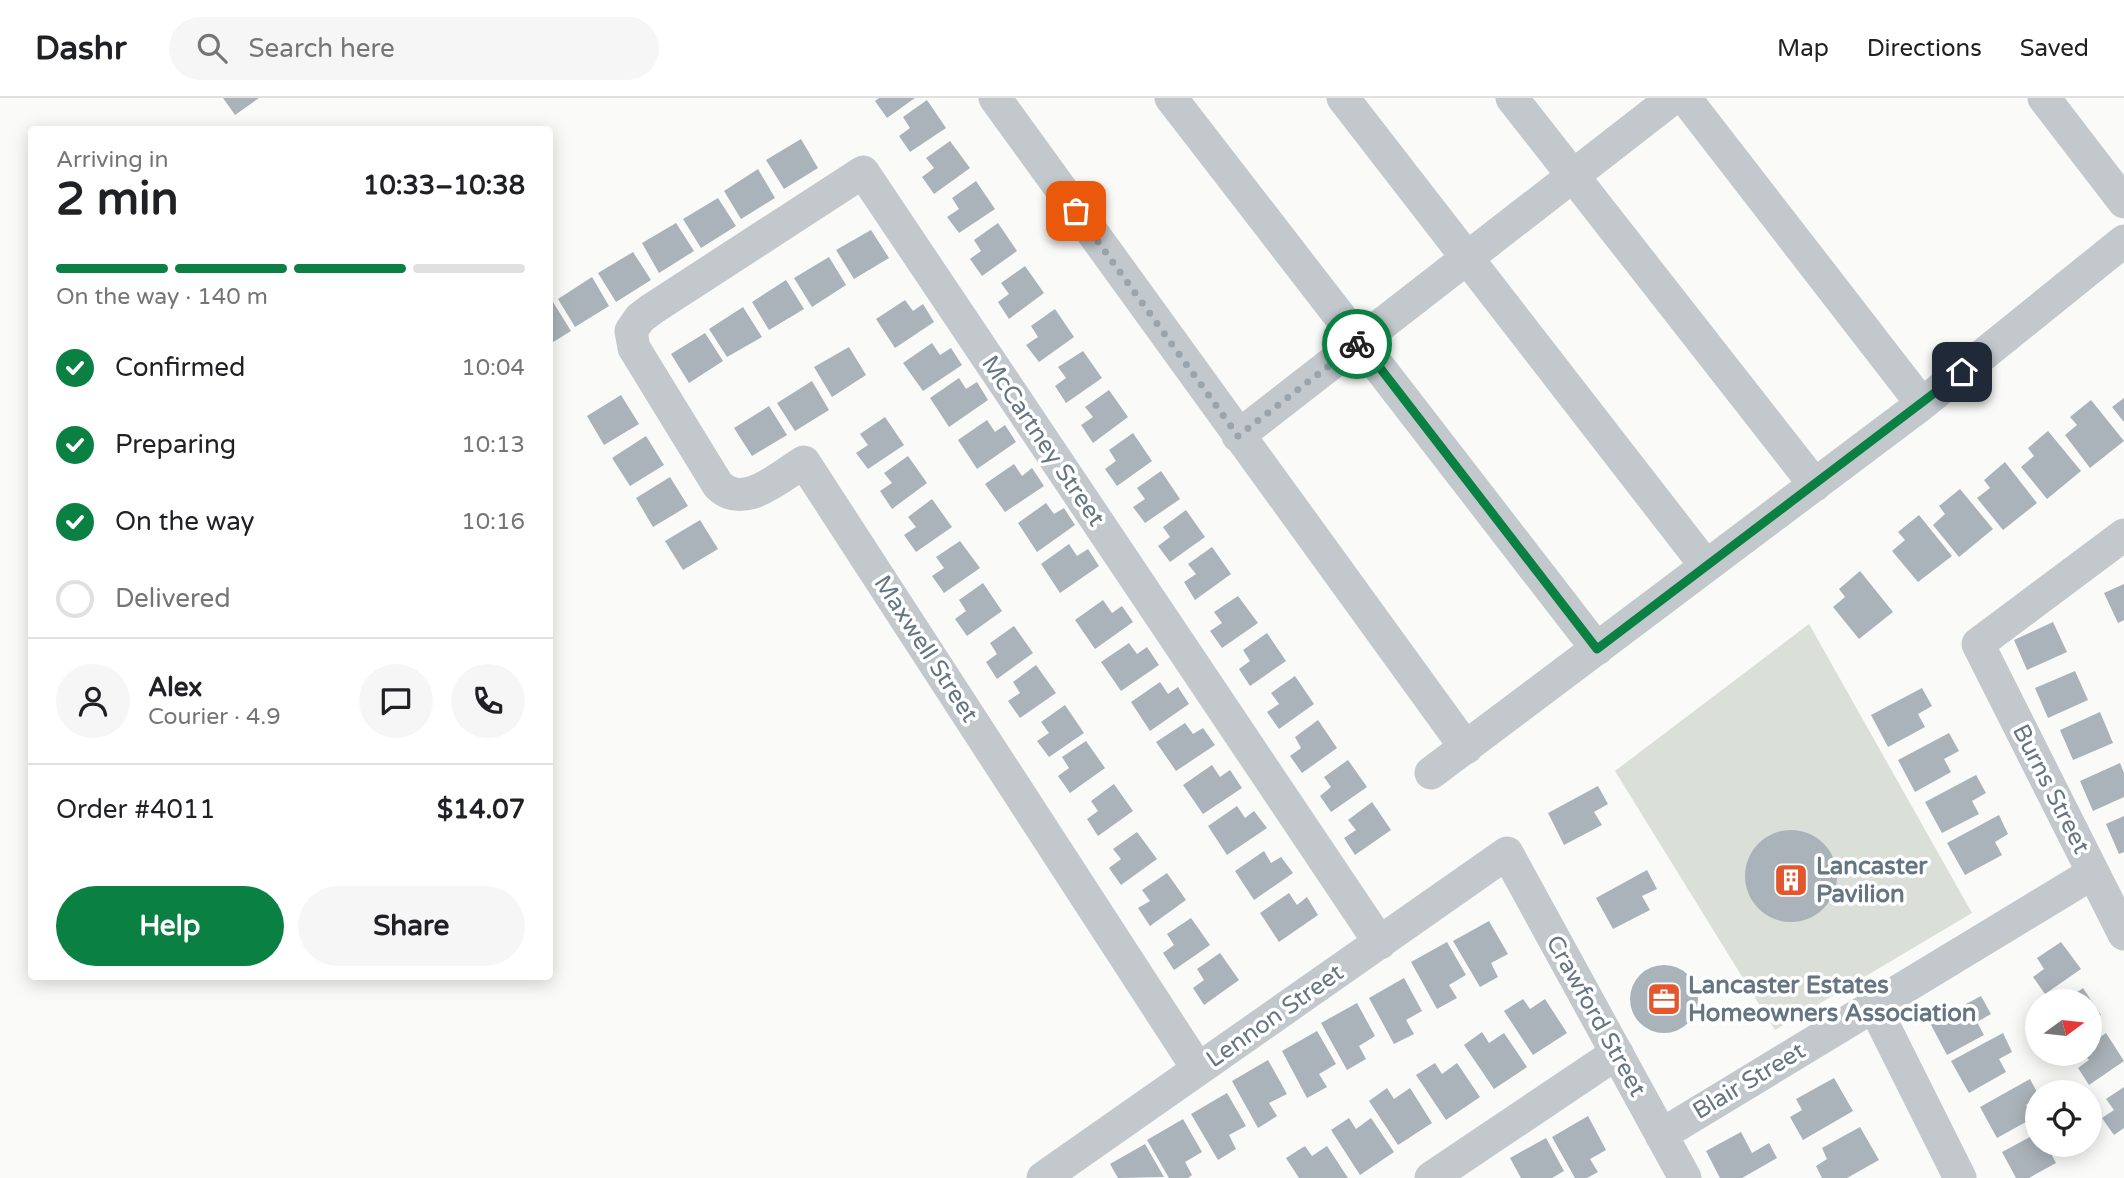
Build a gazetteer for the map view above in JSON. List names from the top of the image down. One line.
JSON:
{"streets":{"street":["McCartney Street","Maxwell Street","Burns Street","Lennon Street","Crawford Street","Blair Street"]},"crossings":[["McCartney Street","Maxwell Street"],["McCartney Street","Lennon Street"],["Maxwell Street","Lennon Street"],["Burns Street","Blair Street"],["Lennon Street","Crawford Street"],["Crawford Street","Blair Street"]],"places":{"building":["Lancaster Pavilion"],"office":["Lancaster Estates Homeowners Association"]},"north":"right","page":{"header":"Dashr","search":"Search here","nav":["Map","Directions","Saved"],"heading":["2 min","Arriving in","10:33–10:38"],"panel":["Alex","Courier · 4.9","Order #4011","$14.07"],"bar":"On the way · 140 m","list":[["Confirmed","10:04"],["Preparing","10:13"],["On the way","10:16"],"Delivered"],"buttons":["Help","Share"]}}
